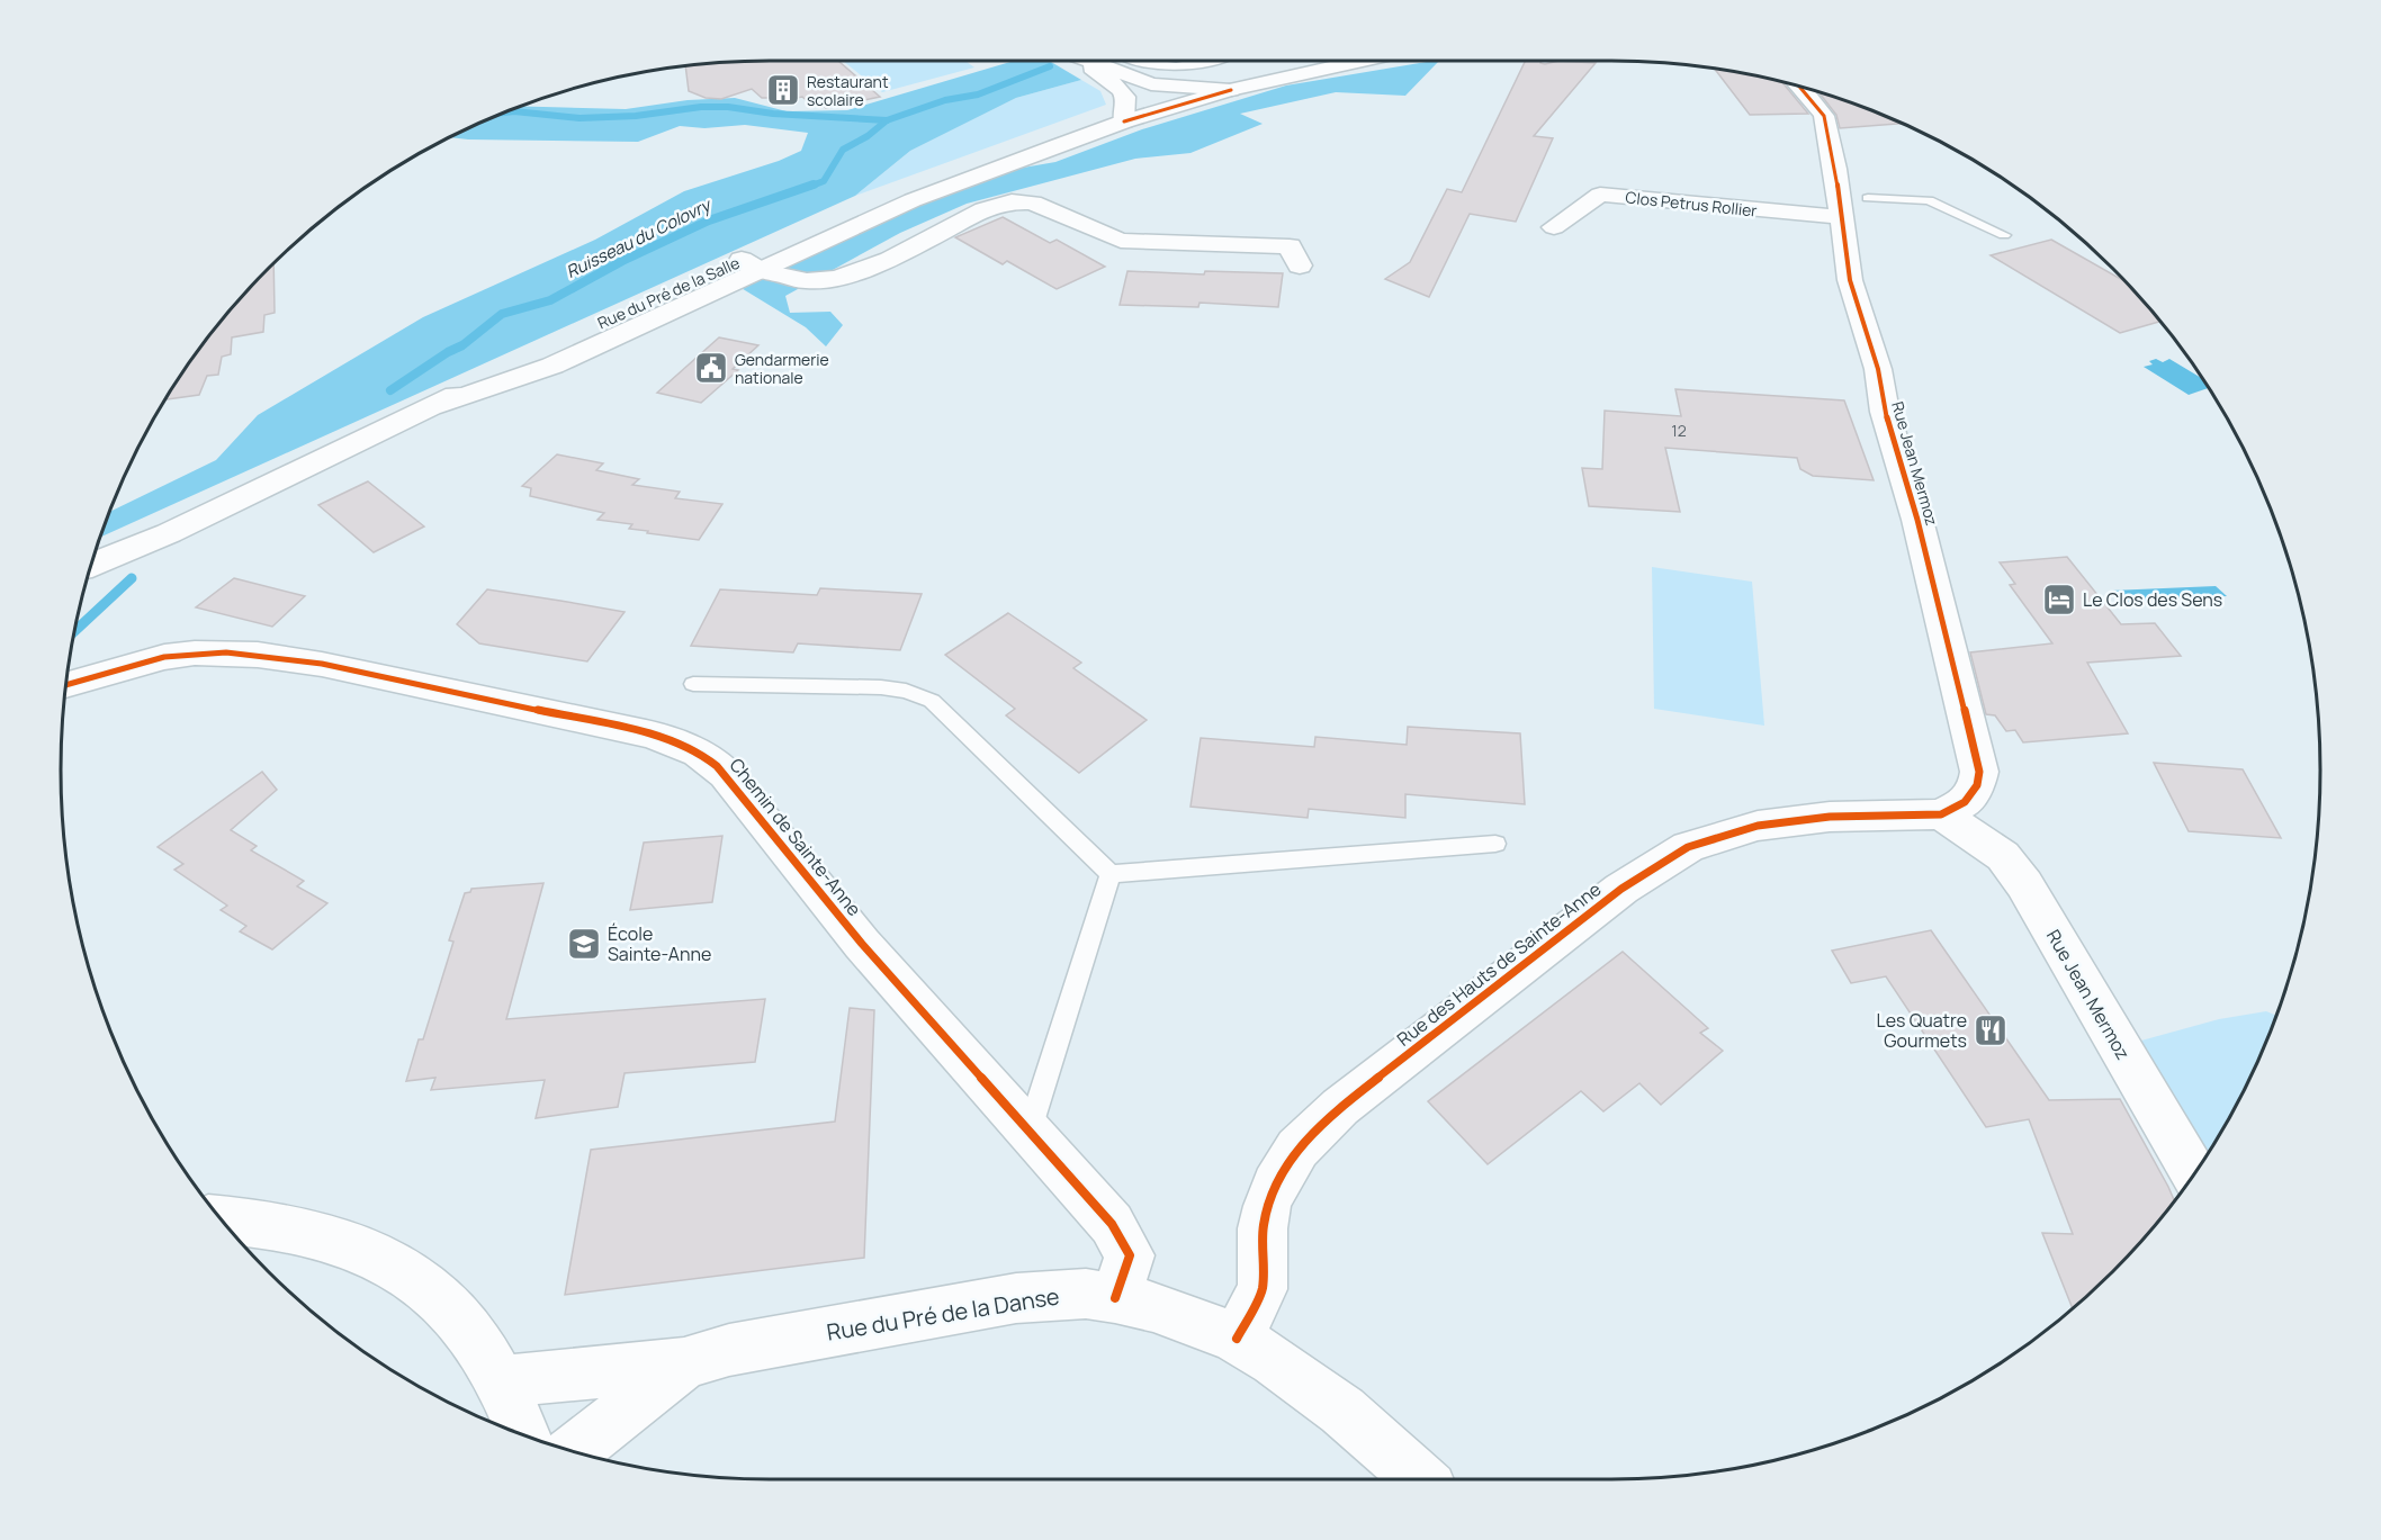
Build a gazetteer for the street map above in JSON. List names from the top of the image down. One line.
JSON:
{"streets":{"street":["Clos Petrus Rollier","Rue du Pré de la Salle","Rue Jean Mermoz","Chemin de Sainte-Anne","Rue des Hauts de Sainte-Anne","Rue du Pré de la Danse"]},"crossings":[["Clos Petrus Rollier","Rue Jean Mermoz"],["Rue Jean Mermoz","Rue des Hauts de Sainte-Anne"],["Chemin de Sainte-Anne","Rue du Pré de la Danse"],["Rue des Hauts de Sainte-Anne","Rue du Pré de la Danse"]],"water":["Ruisseau du Colovry"],"places":{"building":["Restaurant scolaire"],"public building":["Gendarmerie nationale"],"hotel":["Le Clos des Sens"],"school or university":["École Sainte-Anne"],"restaurant":["Les Quatre Gourmets"]},"house_numbers":["12"]}
